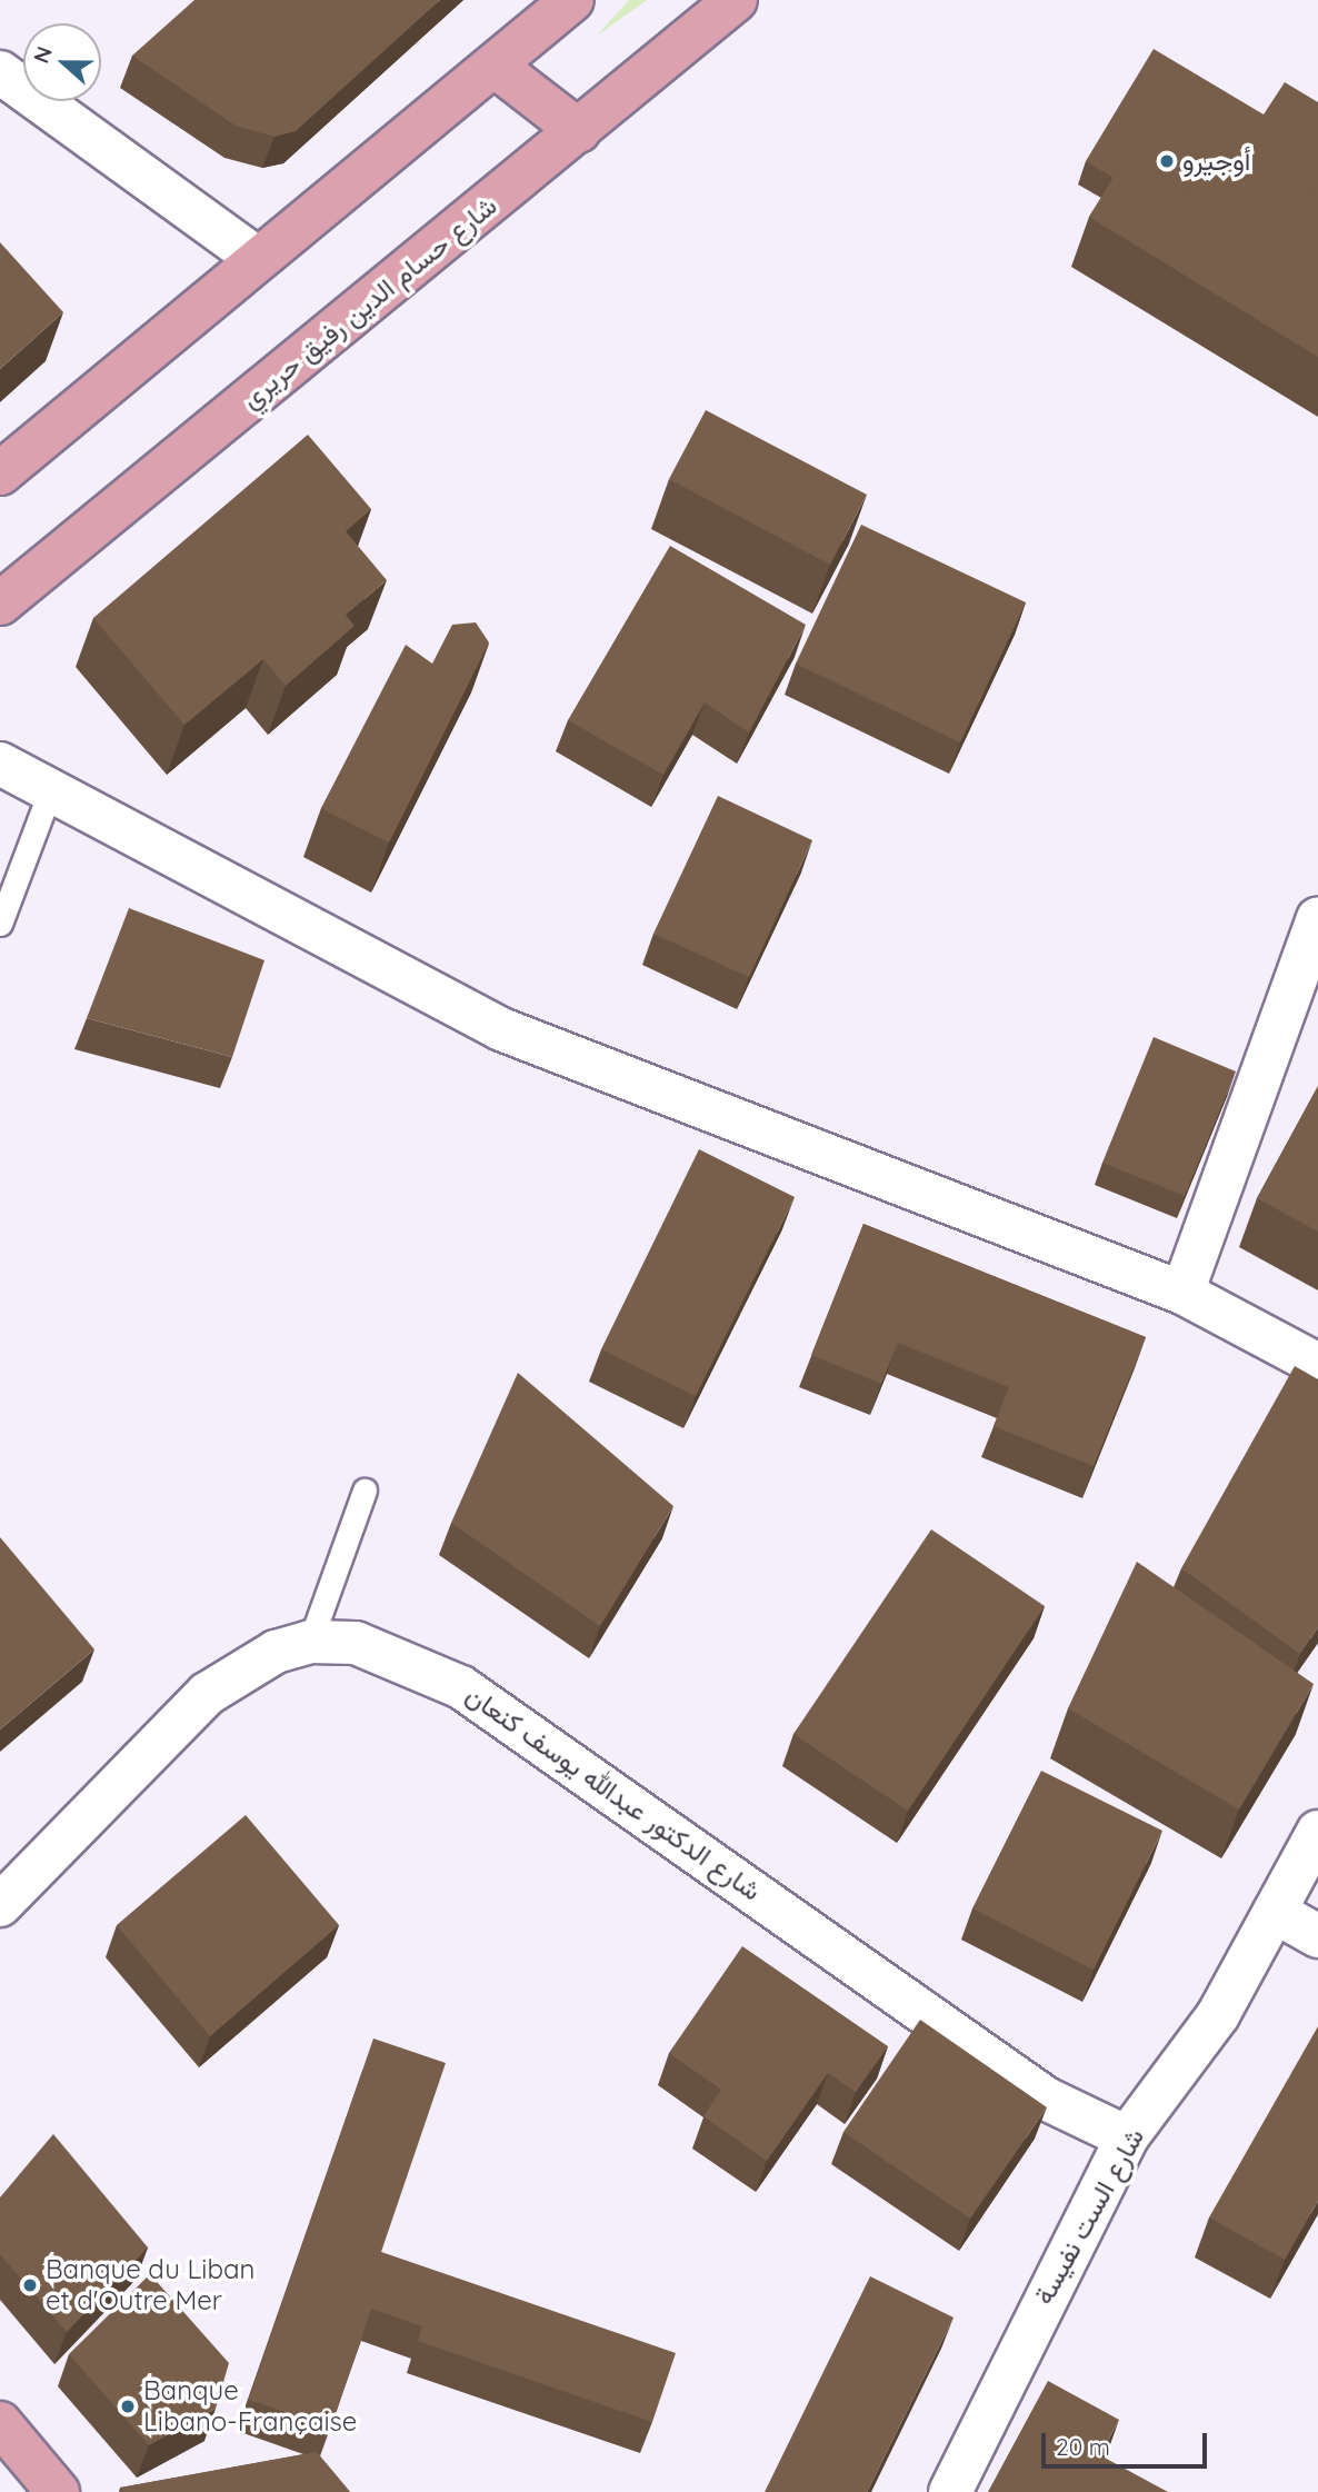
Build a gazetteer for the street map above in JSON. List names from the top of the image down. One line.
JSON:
{"streets":{"main road":["شارع حسام الدين رفيق حريري"],"street":["شارع الدكتور عبدالله يوسف كنعان","شارع الست نفيسة"]},"crossings":[["شارع الدكتور عبدالله يوسف كنعان","شارع الست نفيسة"]],"places":["أوجيرو","Banque du Liban et d'Outre Mer","Banque Libano-Française"],"scale_bar":"20 m","north":"left"}
